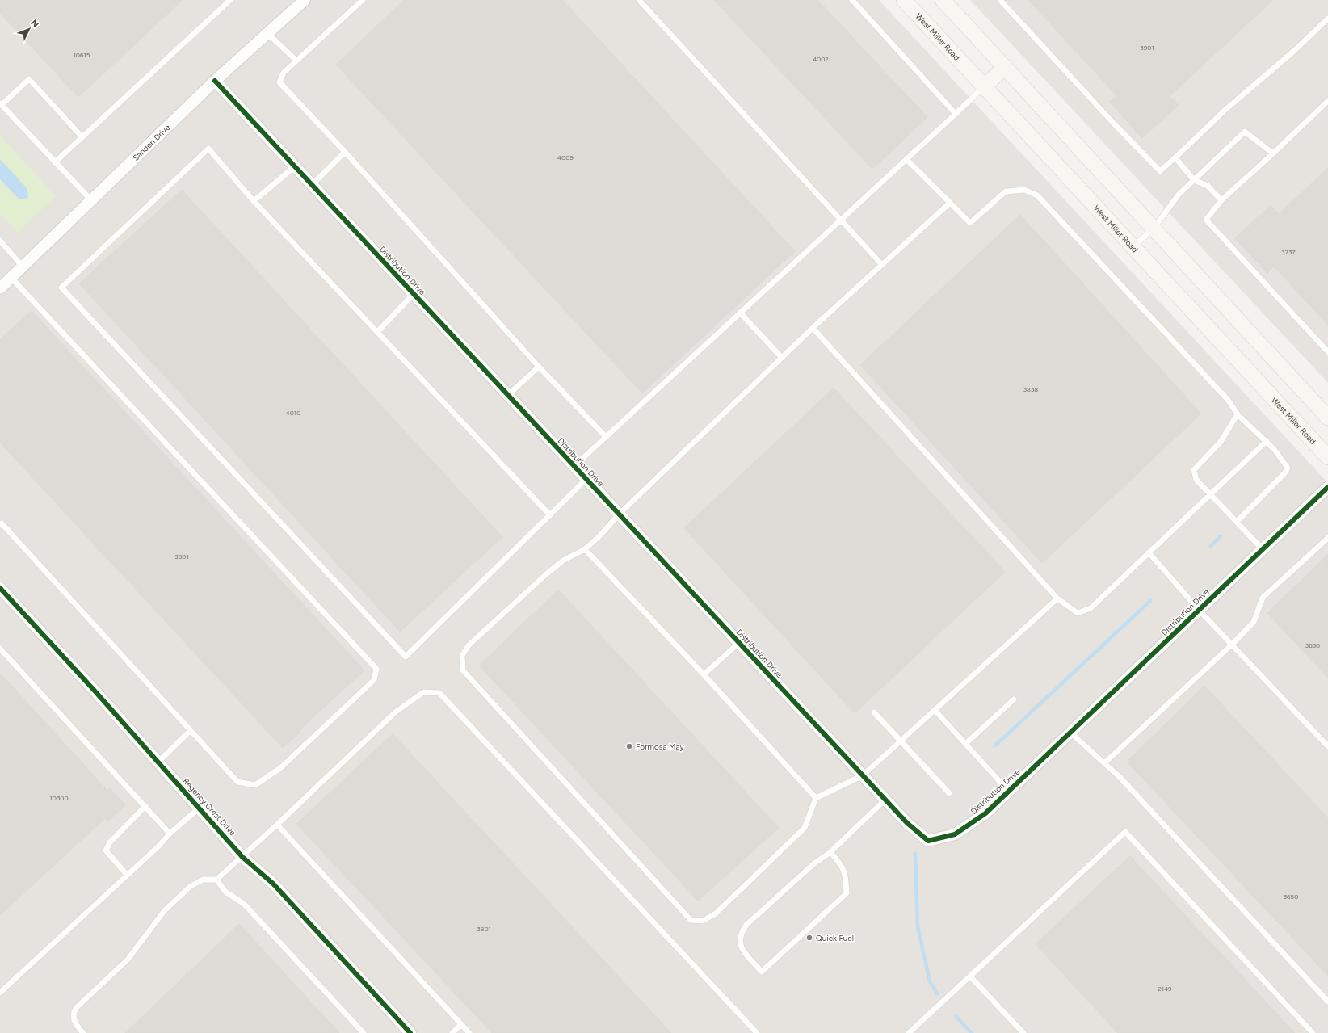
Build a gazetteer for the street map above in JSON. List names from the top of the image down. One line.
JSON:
{"streets":{"main road":["West Miller Road"],"street":["Sanden Drive","Distribution Drive","Regency Crest Drive"]},"crossings":[["Sanden Drive","Distribution Drive"]],"places":["Formosa May","Quick Fuel"],"house_numbers":["3901","10615","4002","4009","3737","3838","4010","3501","3630","10300","3650","3801","2149"],"north":"top right"}
